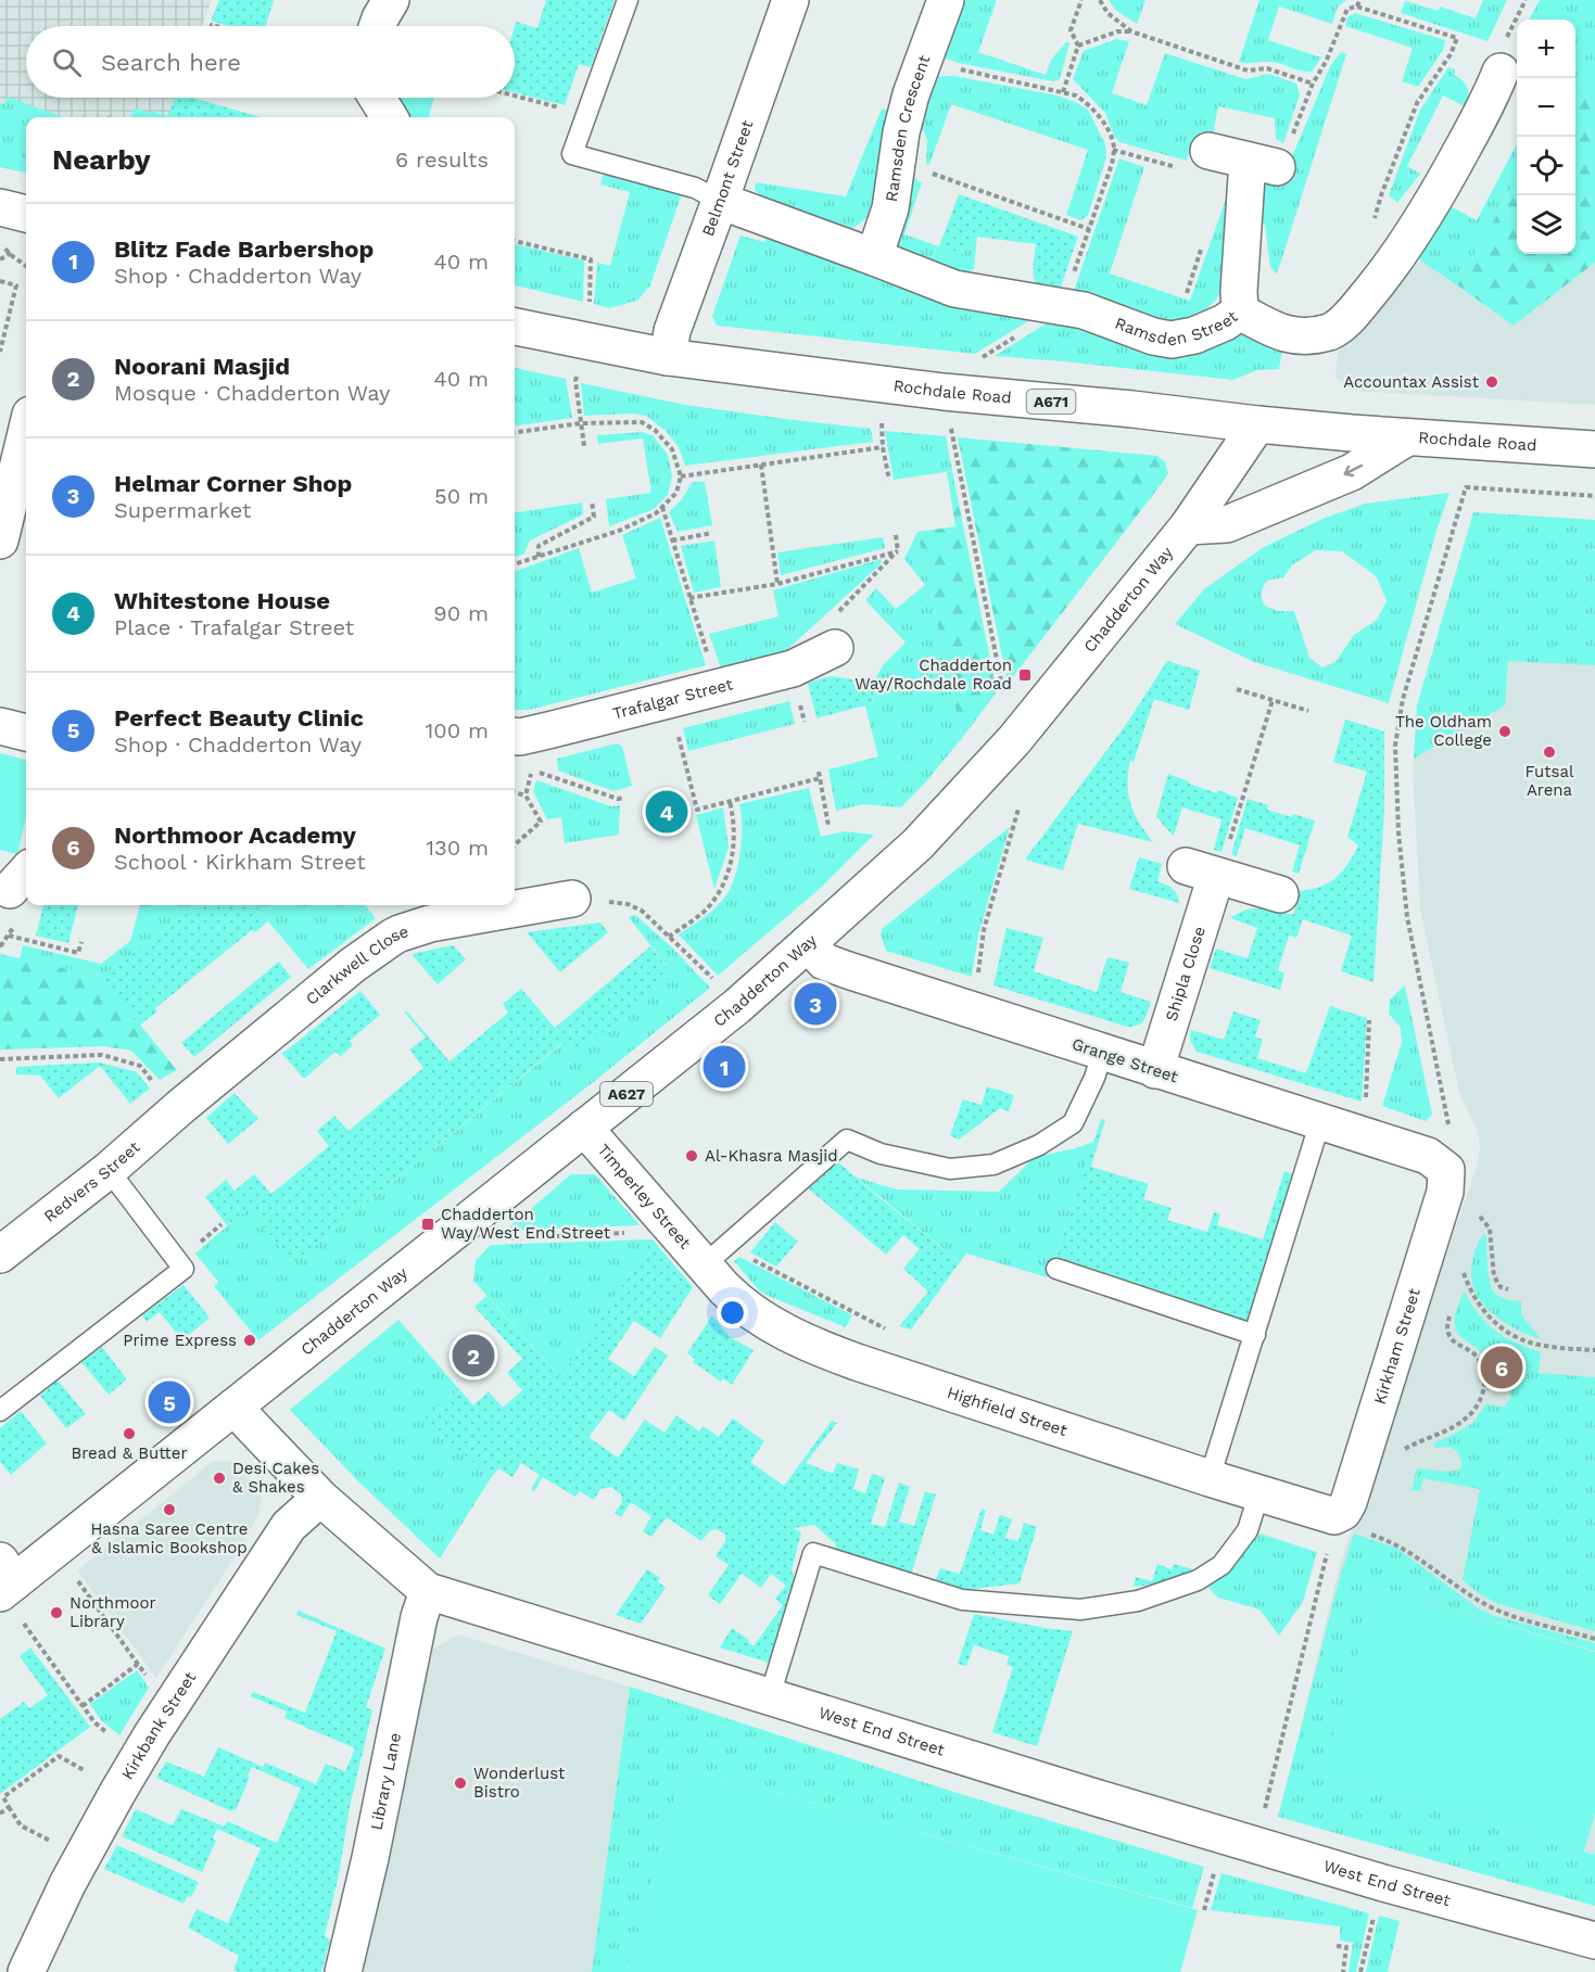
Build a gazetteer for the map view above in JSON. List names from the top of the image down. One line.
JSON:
{"streets":{"street":["Ramsden Crescent","Belmont Street","Ramsden Street","Rochdale Road","A671","Chadderton Way","Trafalgar Street","Clarkwell Close","Shipla Close","Grange Street","A627","Redvers Street","Timperley Street","Kirkham Street","Highfield Street","Kirkbank Street","West End Street","Library Lane"]},"crossings":[["Ramsden Crescent","Ramsden Street"],["Belmont Street","Ramsden Street"],["Belmont Street","Rochdale Road"],["Rochdale Road","Chadderton Way"],["Chadderton Way","Grange Street"],["Chadderton Way","Timperley Street"],["Chadderton Way","West End Street"],["Clarkwell Close","Redvers Street"],["Shipla Close","Grange Street"],["Grange Street","Kirkham Street"],["Timperley Street","Highfield Street"],["Kirkham Street","Highfield Street"],["Kirkbank Street","West End Street"],["West End Street","Library Lane"]],"places":{"other":["Accountax Assist","The Oldham College","Futsal Arena","Al-Khasra Masjid","Prime Express","Bread & Butter","Desi Cakes & Shakes","Hasna Saree Centre & Islamic Bookshop","Northmoor Library","Wonderlust Bistro"],"transit":["Chadderton Way/Rochdale Road","Chadderton Way/West End Street"]},"page":{"map_buttons":["+","−"],"search":"Search here","heading":["Nearby","6 results"],"list":[{"mark":"1","name":"Blitz Fade Barbershop","note":"Shop · Chadderton Way","value":"40 m"},{"mark":"2","name":"Noorani Masjid","note":"Mosque · Chadderton Way","value":"40 m"},{"mark":"3","name":"Helmar Corner Shop","note":"Supermarket","value":"50 m"},{"mark":"4","name":"Whitestone House","note":"Place · Trafalgar Street","value":"90 m"},{"mark":"5","name":"Perfect Beauty Clinic","note":"Shop · Chadderton Way","value":"100 m"},{"mark":"6","name":"Northmoor Academy","note":"School · Kirkham Street","value":"130 m"}],"pins":["4","3","1","2","6","5"]}}
